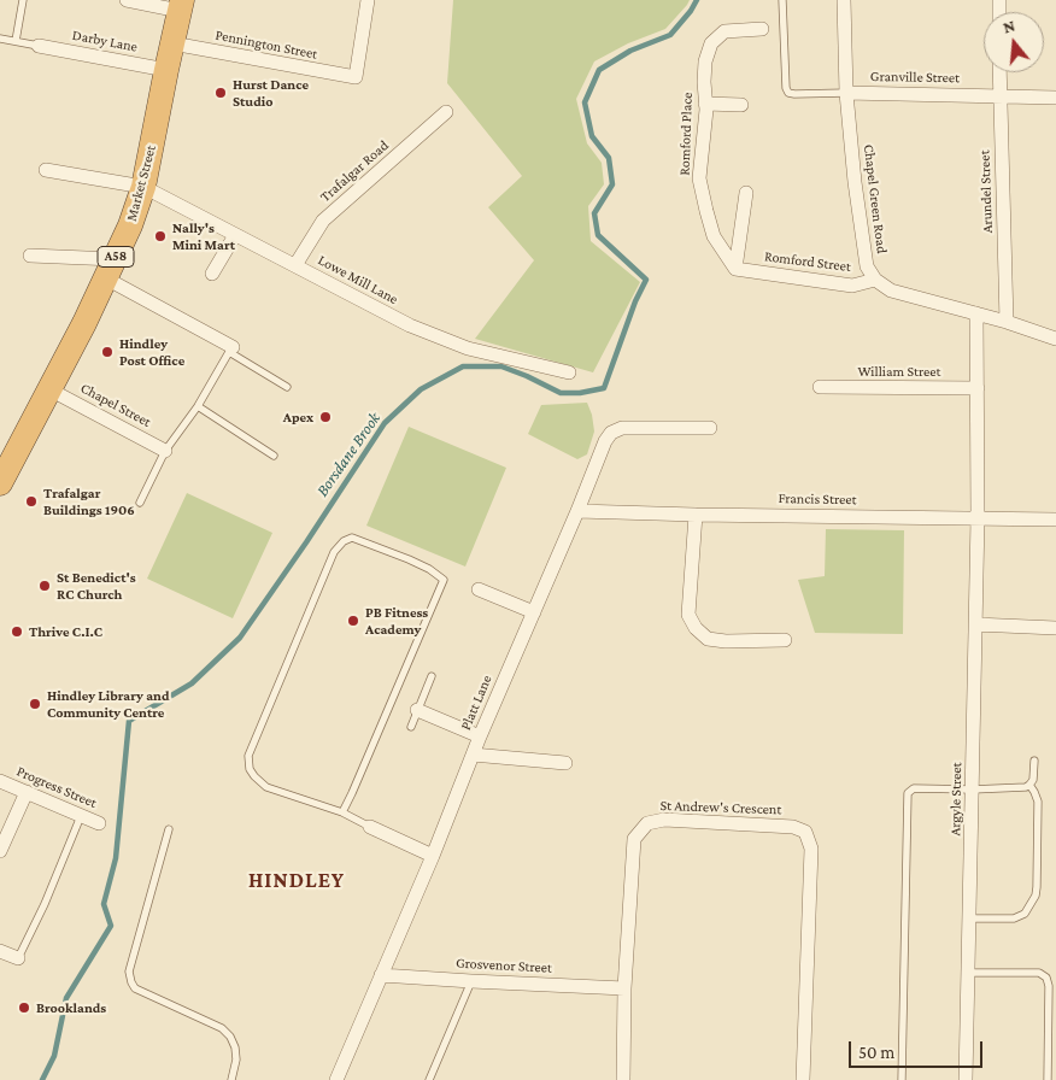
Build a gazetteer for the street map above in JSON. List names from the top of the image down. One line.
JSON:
{"streets":{"highway":["Market Street","A58"],"street":["Darby Lane","Pennington Street","Granville Street","Romford Place","Trafalgar Road","Arundel Street","Chapel Green Road","Romford Street","Lowe Mill Lane","William Street","Chapel Street","Francis Street","Platt Lane","Progress Street","Argyle Street","St Andrew's Crescent","Grosvenor Street"]},"crossings":[["Darby Lane","Market Street"],["Pennington Street","Market Street"],["Granville Street","Arundel Street"],["Granville Street","Chapel Green Road"],["Romford Place","Romford Street"],["Trafalgar Road","Lowe Mill Lane"],["Market Street","Lowe Mill Lane"],["Market Street","Chapel Street"],["Chapel Green Road","Romford Street"],["William Street","Argyle Street"],["Francis Street","Platt Lane"],["Francis Street","Argyle Street"],["Platt Lane","Grosvenor Street"],["St Andrew's Crescent","Grosvenor Street"]],"districts":["HINDLEY"],"water":["Borsdane Brook"],"places":["Hurst Dance Studio","Nally's Mini Mart","Hindley Post Office","Apex","Trafalgar Buildings 1906","St Benedict's RC Church","PB Fitness Academy","Thrive C.I.C","Hindley Library and Community Centre","Brooklands"],"scale_bar":"50 m","north":"top"}
